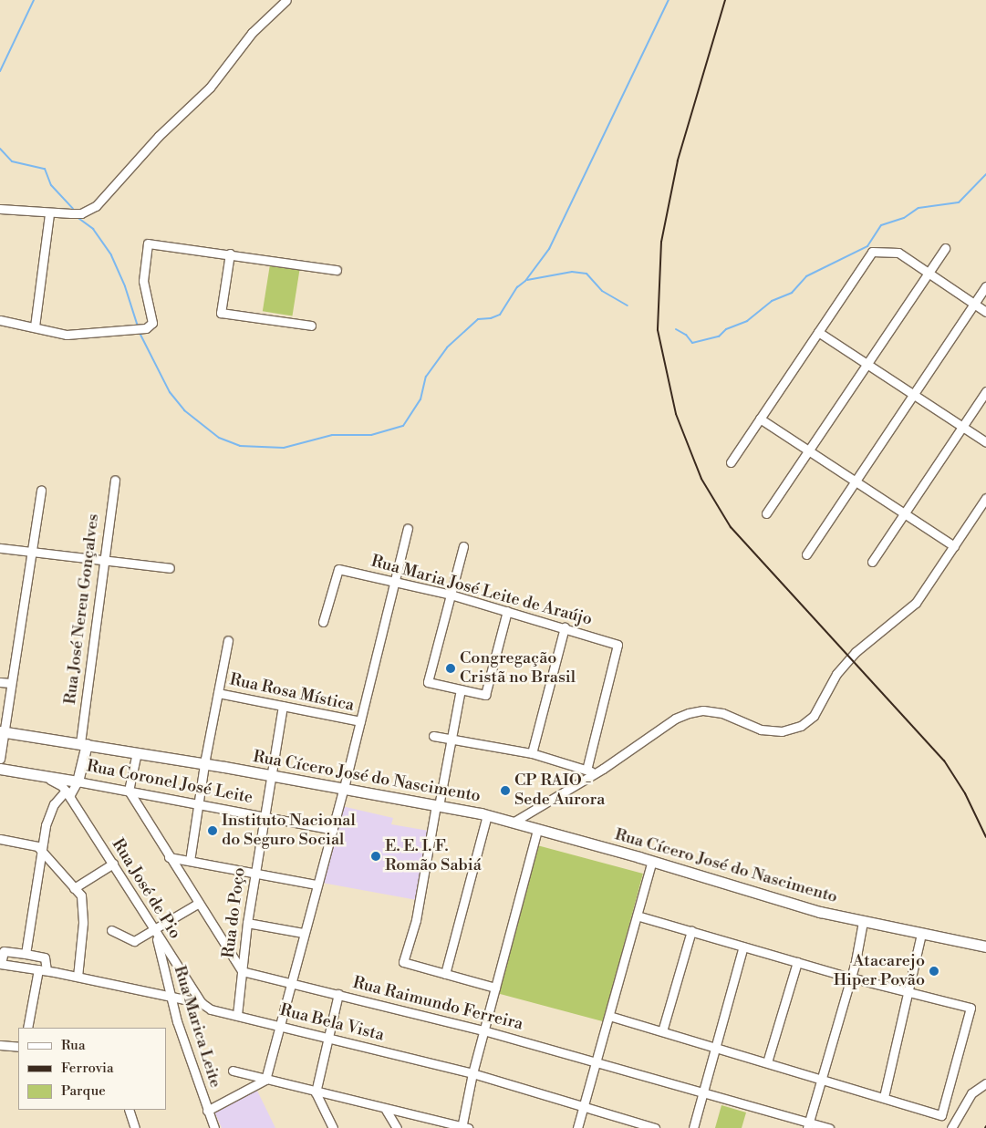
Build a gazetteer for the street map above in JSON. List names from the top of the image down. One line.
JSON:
{"streets":{"main road":["Rua José Nereu Gonçalves","Rua Cícero José do Nascimento","Rua Coronel José Leite"],"street":["Rua Maria José Leite de Araújo","Rua Rosa Mística","Rua José de Pio","Rua do Poço","Rua Raimundo Ferreira","Rua Bela Vista","Rua Marica Leite"]},"crossings":[["Rua José Nereu Gonçalves","Rua Cícero José do Nascimento"],["Rua José Nereu Gonçalves","Rua Coronel José Leite"],["Rua José Nereu Gonçalves","Rua José de Pio"],["Rua Rosa Mística","Rua do Poço"],["Rua Cícero José do Nascimento","Rua do Poço"],["Rua Coronel José Leite","Rua José de Pio"],["Rua Coronel José Leite","Rua do Poço"],["Rua José de Pio","Rua Bela Vista"],["Rua José de Pio","Rua Marica Leite"],["Rua do Poço","Rua Raimundo Ferreira"],["Rua do Poço","Rua Bela Vista"],["Rua Bela Vista","Rua Marica Leite"]],"places":["Congregação Cristã no Brasil","CP RAIO - Sede Aurora","Instituto Nacional do Seguro Social","E. E. I. F. Romão Sabiá","Atacarejo Hiper Povão"],"legend":["Rua","Ferrovia","Parque"]}
